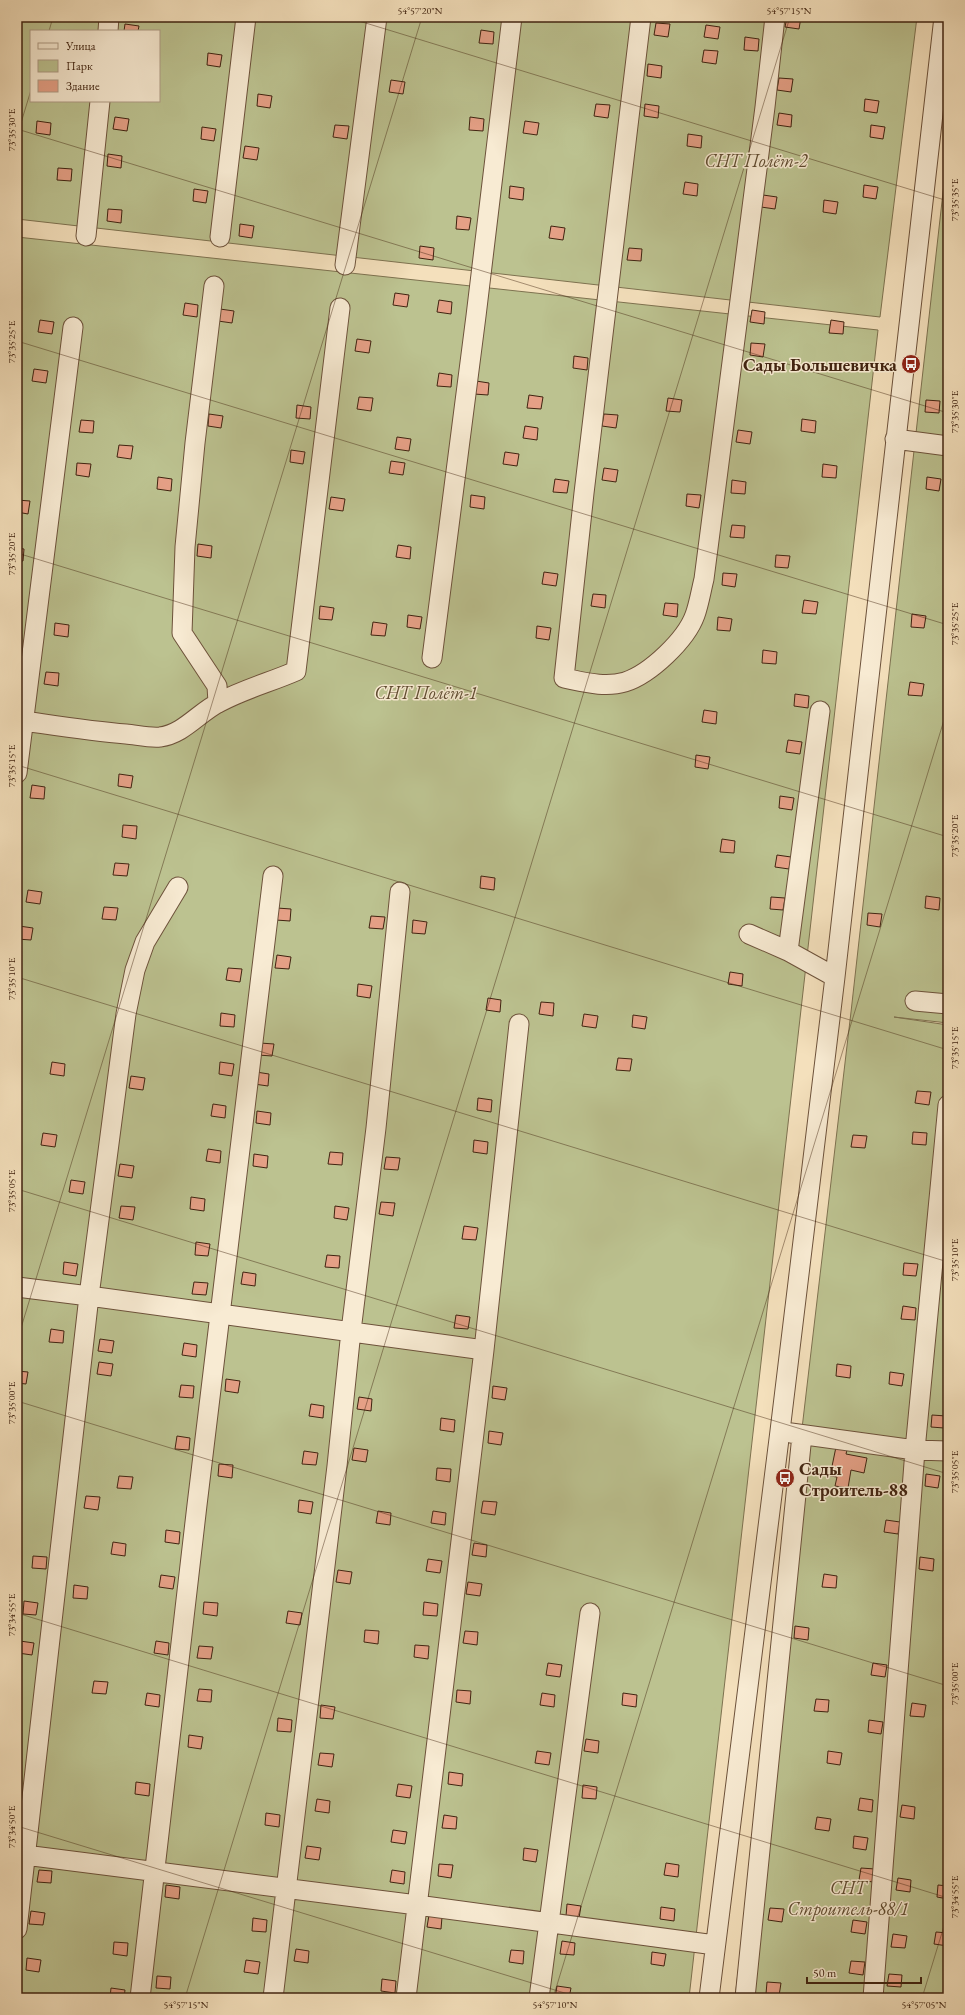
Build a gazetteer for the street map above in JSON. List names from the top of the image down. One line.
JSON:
{"parks":["СНТ Полёт-2","СНТ Полёт-1","СНТ Строитель-88/1"],"places":{"bus stop":["Сады Большевичка","Сады Строитель-88"]},"legend":["Улица","Парк","Здание"],"scale_bar":"50 m","coordinates":["54°57'20\"N","54°57'15\"N","73°35'30\"E","73°35'35\"E","73°35'25\"E","73°35'20\"E","73°35'15\"E","73°35'10\"E","73°35'05\"E","73°35'00\"E","73°34'55\"E","73°34'50\"E","54°57'10\"N","54°57'05\"N"]}
